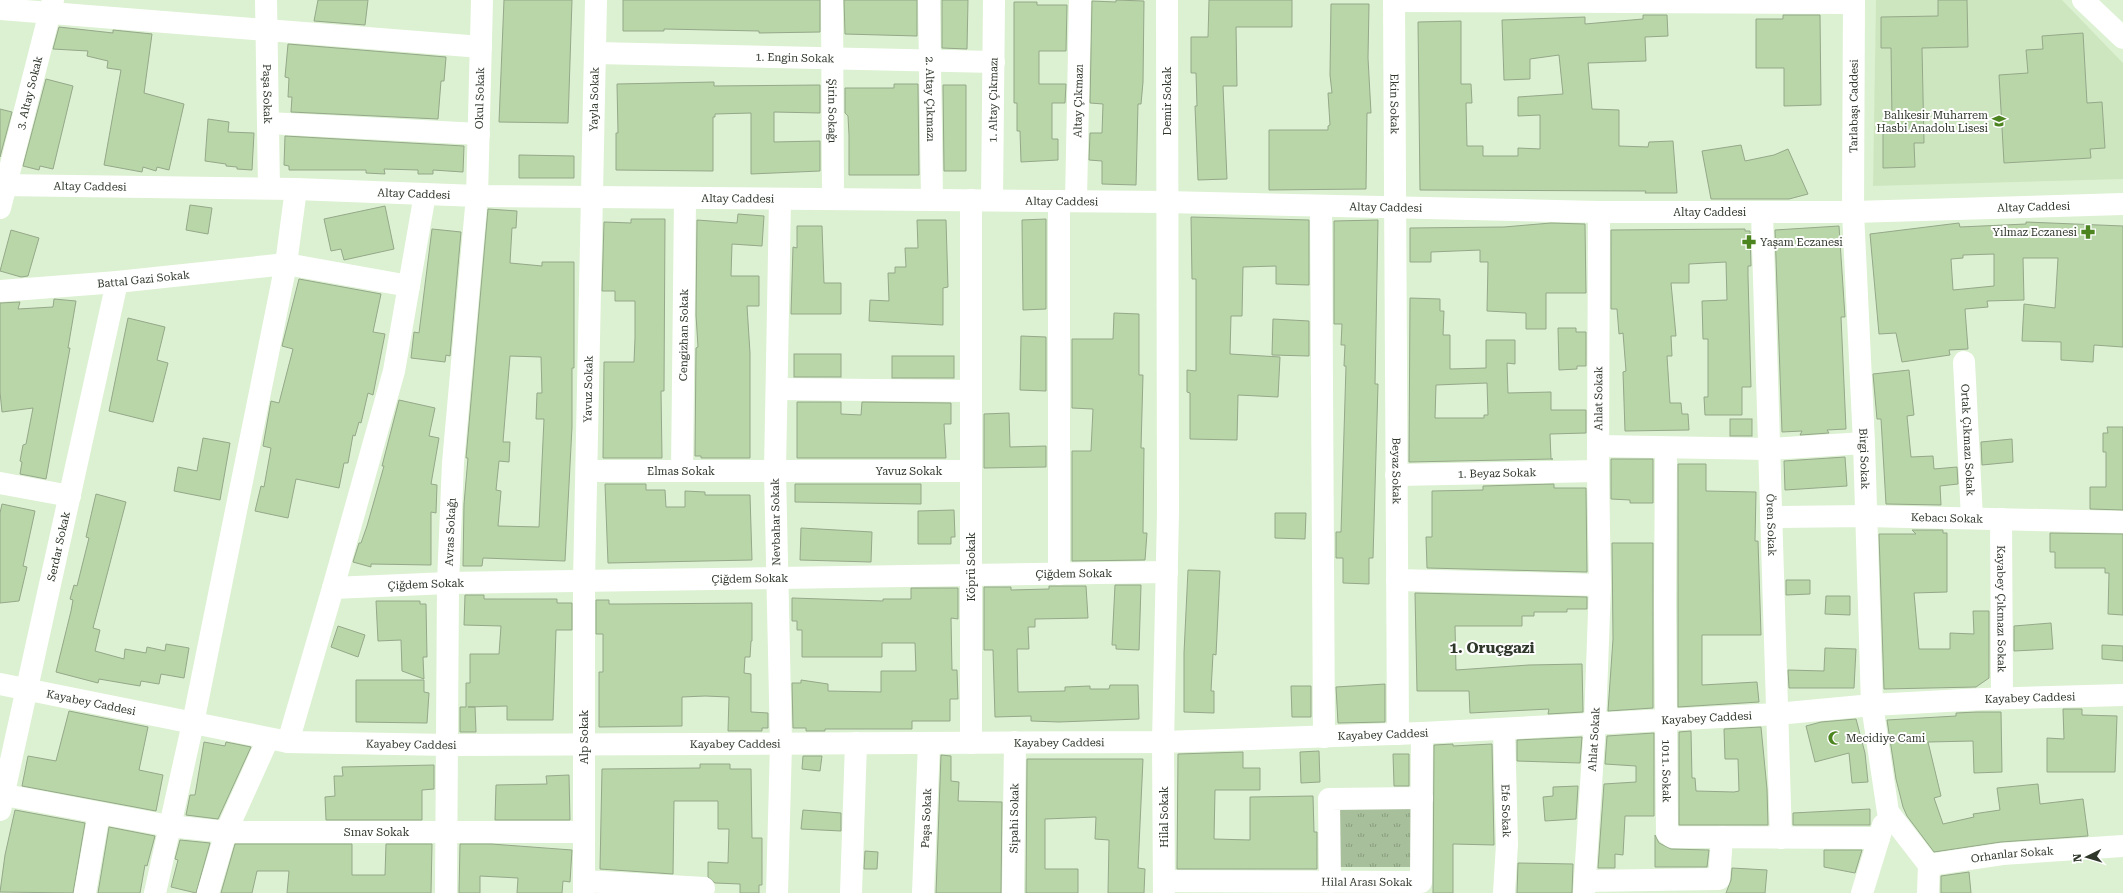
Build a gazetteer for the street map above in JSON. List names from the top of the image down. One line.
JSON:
{"streets":{"street":["1. Engin Sokak","3. Altay Sokak","Paşa Sokak","Okul Sokak","Yayla Sokak","2. Altay Çıkmazı","1. Altay Çıkmazı","Altay Çıkmazı","Demir Sokak","Ekin Sokak","Tarlabaşı Caddesi","Şirin Sokağı","Altay Caddesi","Battal Gazi Sokak","Cengizhan Sokak","Yavuz Sokak","Ahlat Sokak","Ortak Çıkmazı Sokak","Birgi Sokak","Elmas Sokak","Beyaz Sokak","1. Beyaz Sokak","Kebacı Sokak","Nevbahar Sokak","Ören Sokak","Avras Sokağı","Serdar Sokak","Köprü Sokak","Çiğdem Sokak","Kayabey Çıkmazı Sokak","Kayabey Caddesi","Alp Sokak","1011. Sokak","Efe Sokak","Hilal Sokak","Sipahi Sokak","Sınav Sokak","Orhanlar Sokak","Hilal Arası Sokak"]},"crossings":[["1. Engin Sokak","Yayla Sokak"],["1. Engin Sokak","2. Altay Çıkmazı"],["1. Engin Sokak","1. Altay Çıkmazı"],["1. Engin Sokak","Şirin Sokağı"],["3. Altay Sokak","Altay Caddesi"],["Paşa Sokak","Altay Caddesi"],["Paşa Sokak","Kayabey Caddesi"],["Okul Sokak","Altay Caddesi"],["Okul Sokak","Avras Sokağı"],["Yayla Sokak","Altay Caddesi"],["Yayla Sokak","Yavuz Sokak"],["2. Altay Çıkmazı","Altay Caddesi"],["1. Altay Çıkmazı","Altay Caddesi"],["1. Altay Çıkmazı","Köprü Sokak"],["Altay Çıkmazı","Altay Caddesi"],["Altay Çıkmazı","Çiğdem Sokak"],["Demir Sokak","Altay Caddesi"],["Demir Sokak","Çiğdem Sokak"],["Demir Sokak","Hilal Sokak"],["Ekin Sokak","Altay Caddesi"],["Ekin Sokak","Beyaz Sokak"],["Tarlabaşı Caddesi","Altay Caddesi"],["Tarlabaşı Caddesi","Birgi Sokak"],["Şirin Sokağı","Altay Caddesi"],["Altay Caddesi","Cengizhan Sokak"],["Altay Caddesi","Yavuz Sokak"],["Altay Caddesi","Ahlat Sokak"],["Altay Caddesi","Birgi Sokak"],["Altay Caddesi","Beyaz Sokak"],["Altay Caddesi","Nevbahar Sokak"],["Altay Caddesi","Ören Sokak"],["Altay Caddesi","Avras Sokağı"],["Altay Caddesi","Köprü Sokak"],["Battal Gazi Sokak","Serdar Sokak"],["Cengizhan Sokak","Elmas Sokak"],["Yavuz Sokak","Elmas Sokak"],["Yavuz Sokak","Nevbahar Sokak"],["Yavuz Sokak","Köprü Sokak"],["Yavuz Sokak","Çiğdem Sokak"],["Yavuz Sokak","Alp Sokak"],["Ahlat Sokak","1. Beyaz Sokak"],["Ahlat Sokak","Kayabey Caddesi"],["Ortak Çıkmazı Sokak","Kebacı Sokak"],["Birgi Sokak","Kebacı Sokak"],["Birgi Sokak","Kayabey Caddesi"],["Elmas Sokak","Nevbahar Sokak"],["Beyaz Sokak","1. Beyaz Sokak"],["Beyaz Sokak","Kayabey Caddesi"],["Kebacı Sokak","Ören Sokak"],["Kebacı Sokak","Kayabey Çıkmazı Sokak"],["Nevbahar Sokak","Çiğdem Sokak"],["Nevbahar Sokak","Kayabey Caddesi"],["Ören Sokak","Kayabey Caddesi"],["Ören Sokak","1011. Sokak"],["Avras Sokağı","Çiğdem Sokak"],["Avras Sokağı","Kayabey Caddesi"],["Avras Sokağı","Sınav Sokak"],["Serdar Sokak","Kayabey Caddesi"],["Serdar Sokak","Sınav Sokak"],["Köprü Sokak","Çiğdem Sokak"],["Köprü Sokak","Kayabey Caddesi"],["Çiğdem Sokak","Alp Sokak"],["Çiğdem Sokak","Hilal Sokak"],["Kayabey Çıkmazı Sokak","Kayabey Caddesi"],["Kayabey Caddesi","Alp Sokak"],["Kayabey Caddesi","1011. Sokak"],["Kayabey Caddesi","Efe Sokak"],["Kayabey Caddesi","Hilal Sokak"],["Kayabey Caddesi","Sipahi Sokak"],["Kayabey Caddesi","Hilal Arası Sokak"],["Alp Sokak","Sınav Sokak"],["Hilal Sokak","Hilal Arası Sokak"]],"districts":["1. Oruçgazi"],"places":{"school or university":["Balıkesir Muharrem Hasbi Anadolu Lisesi"],"pharmacy":["Yılmaz Eczanesi","Yaşam Eczanesi"],"mosque":["Mecidiye Cami"]},"north":"left"}
